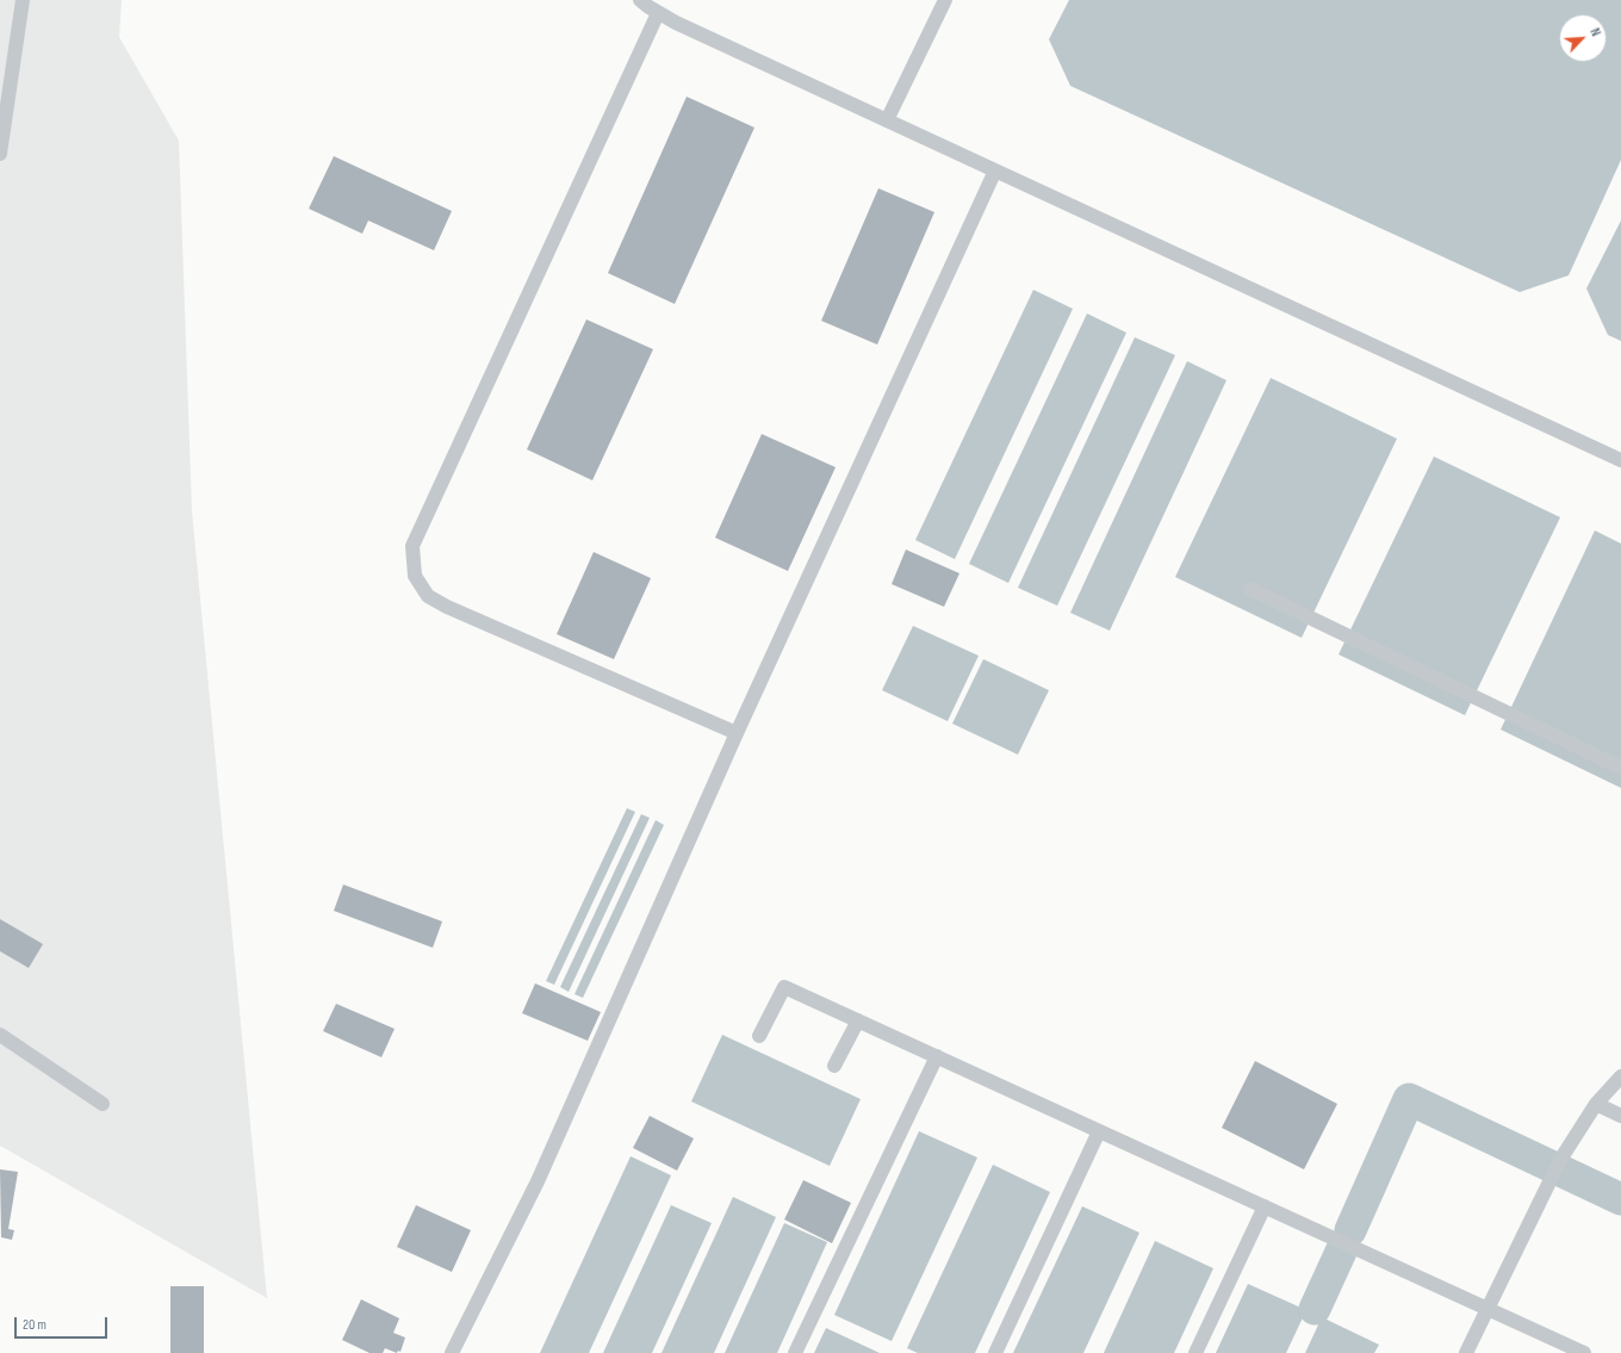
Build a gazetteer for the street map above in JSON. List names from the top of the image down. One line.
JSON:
{"scale_bar":"20 m","north":"top right"}
